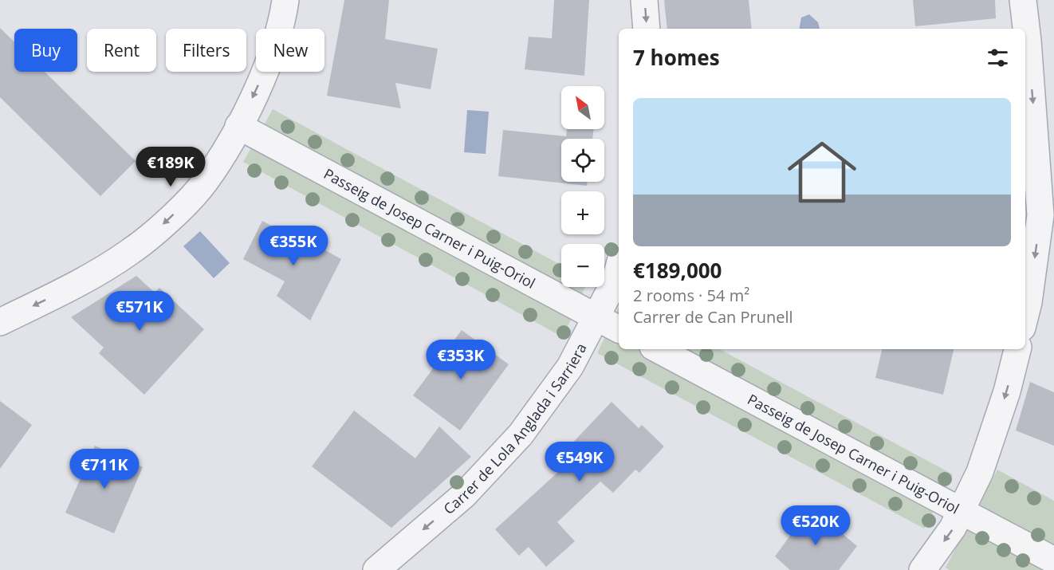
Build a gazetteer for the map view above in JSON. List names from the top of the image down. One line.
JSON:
{"streets":{"street":["Passeig de Josep Carner i Puig-Oriol","Carrer de Lola Anglada i Sarriera"]},"crossings":[["Passeig de Josep Carner i Puig-Oriol","Carrer de Lola Anglada i Sarriera"]],"one_way":["Carrer de Lola Anglada i Sarriera"],"north":"top left","page":{"chip":["Buy","Rent","Filters","New"],"heading":"7 homes","map_buttons":["+","−"],"list":[{"name":"€189,000","note":"2 rooms · 54 m² · Carrer de Can Prunell"}],"price":["€189K","€355K","€571K","€353K","€549K","€711K","€520K"]}}
